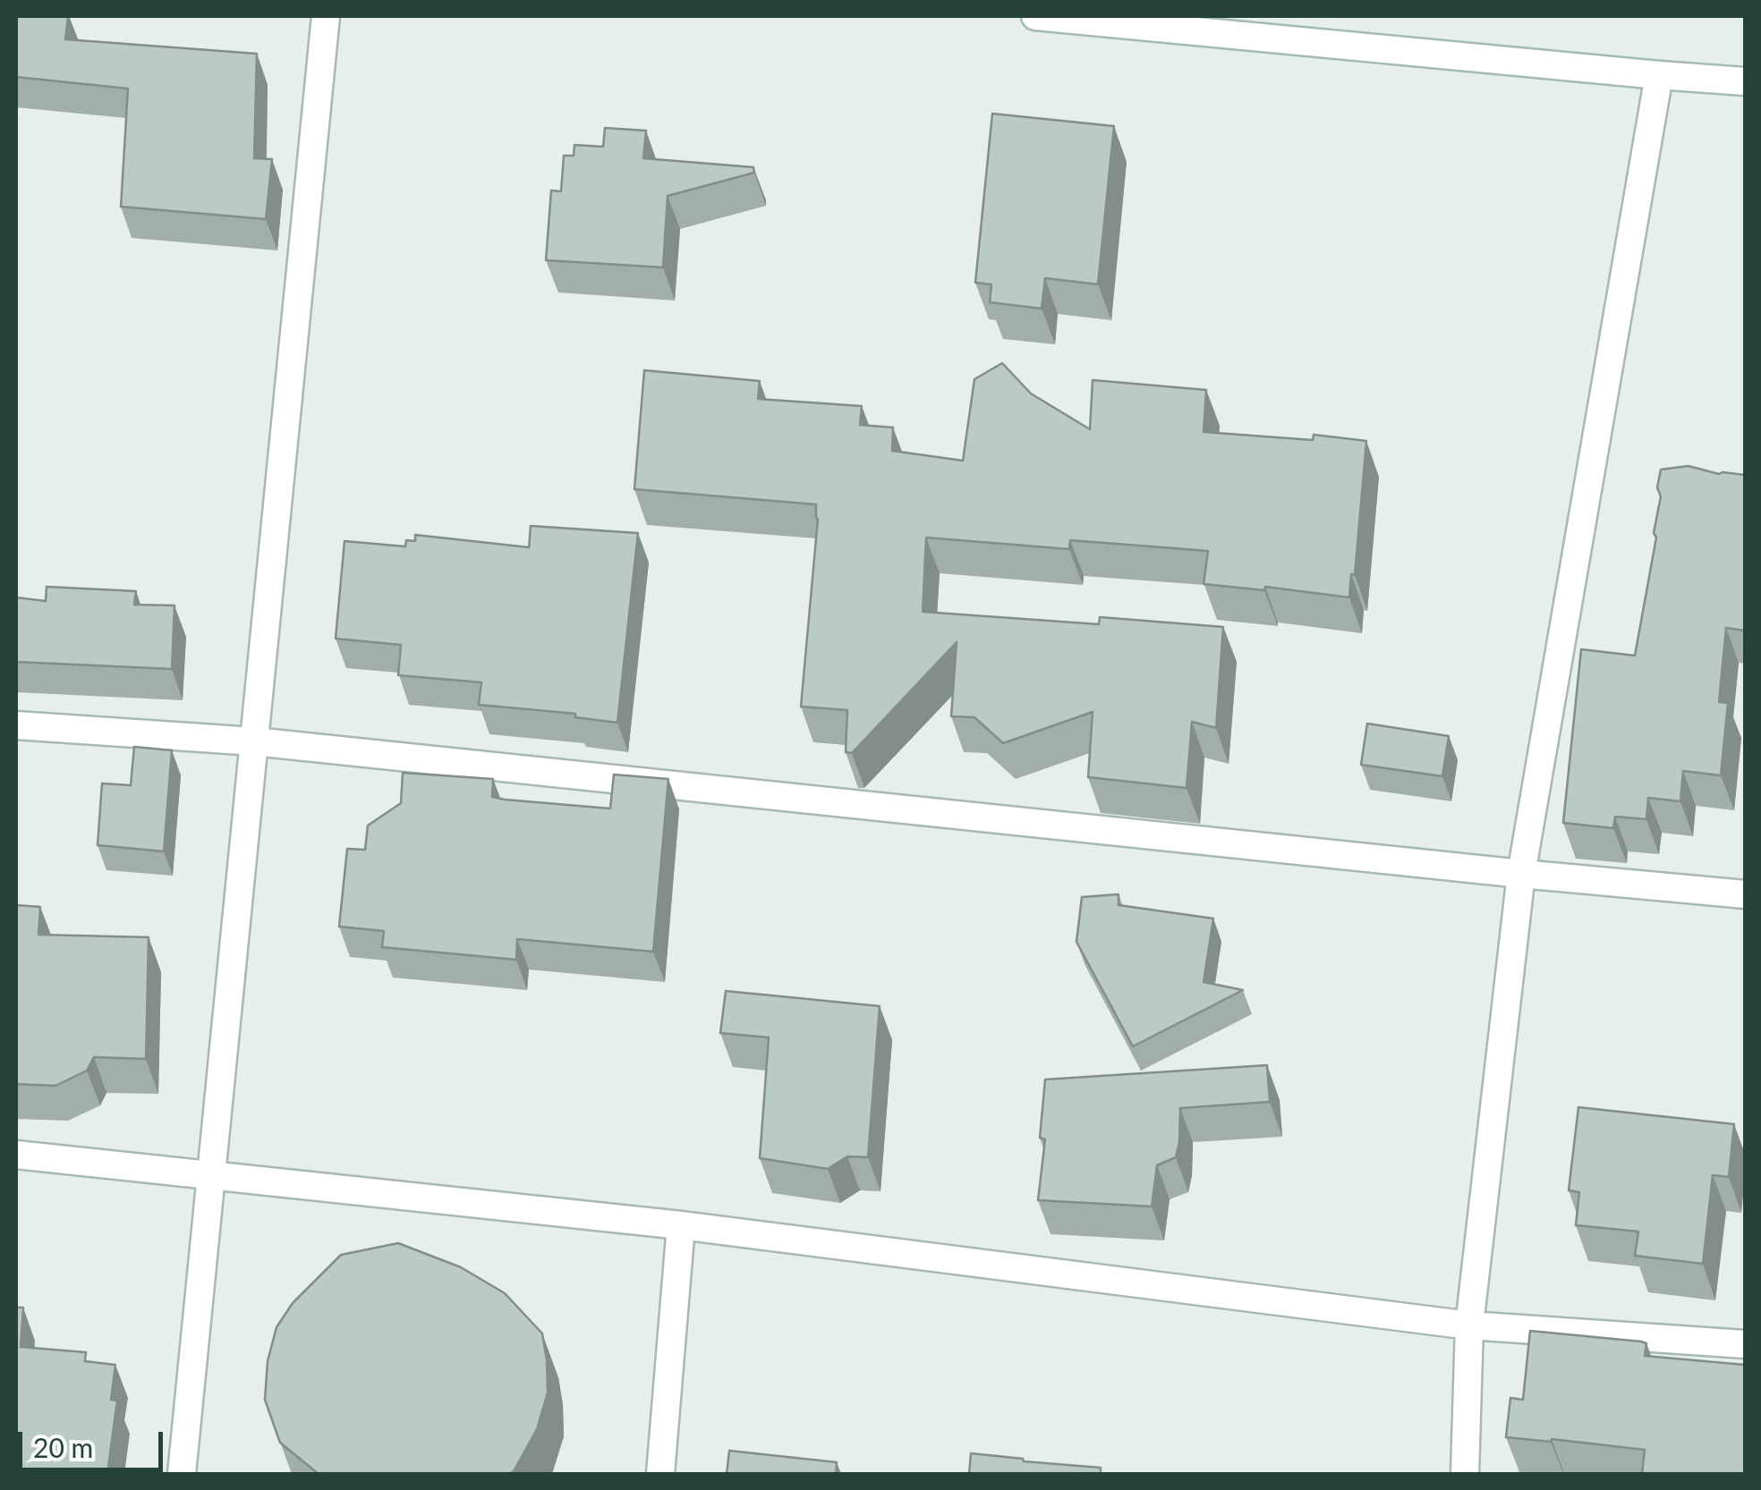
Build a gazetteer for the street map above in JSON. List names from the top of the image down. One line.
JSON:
{"scale_bar":"20 m"}
